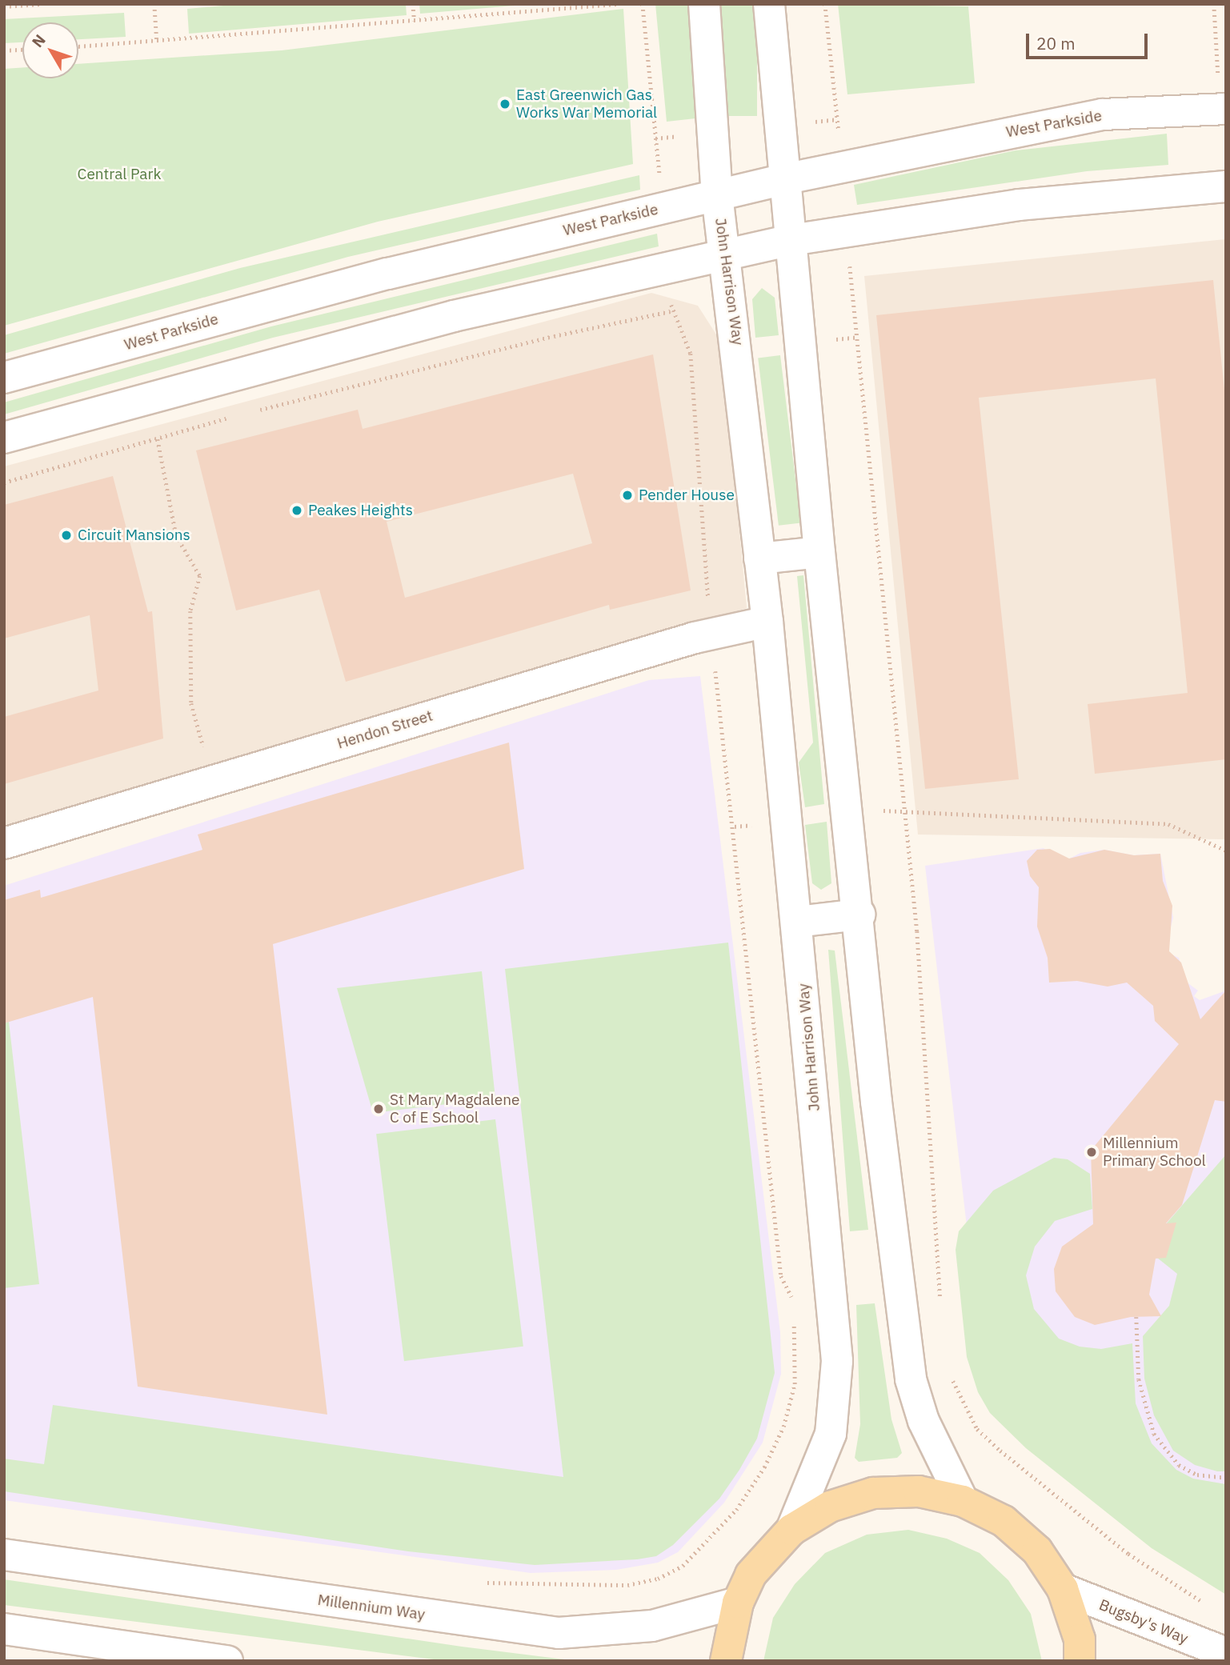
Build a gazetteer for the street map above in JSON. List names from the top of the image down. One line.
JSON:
{"streets":{"street":["West Parkside","John Harrison Way","Hendon Street","Millennium Way","Bugsby's Way"]},"crossings":[["West Parkside","John Harrison Way"],["John Harrison Way","Hendon Street"]],"parks":["Central Park"],"places":["East Greenwich Gas Works War Memorial","Pender House","Peakes Heights","Circuit Mansions","St Mary Magdalene C of E School","Millennium Primary School"],"scale_bar":"20 m","north":"top left"}
